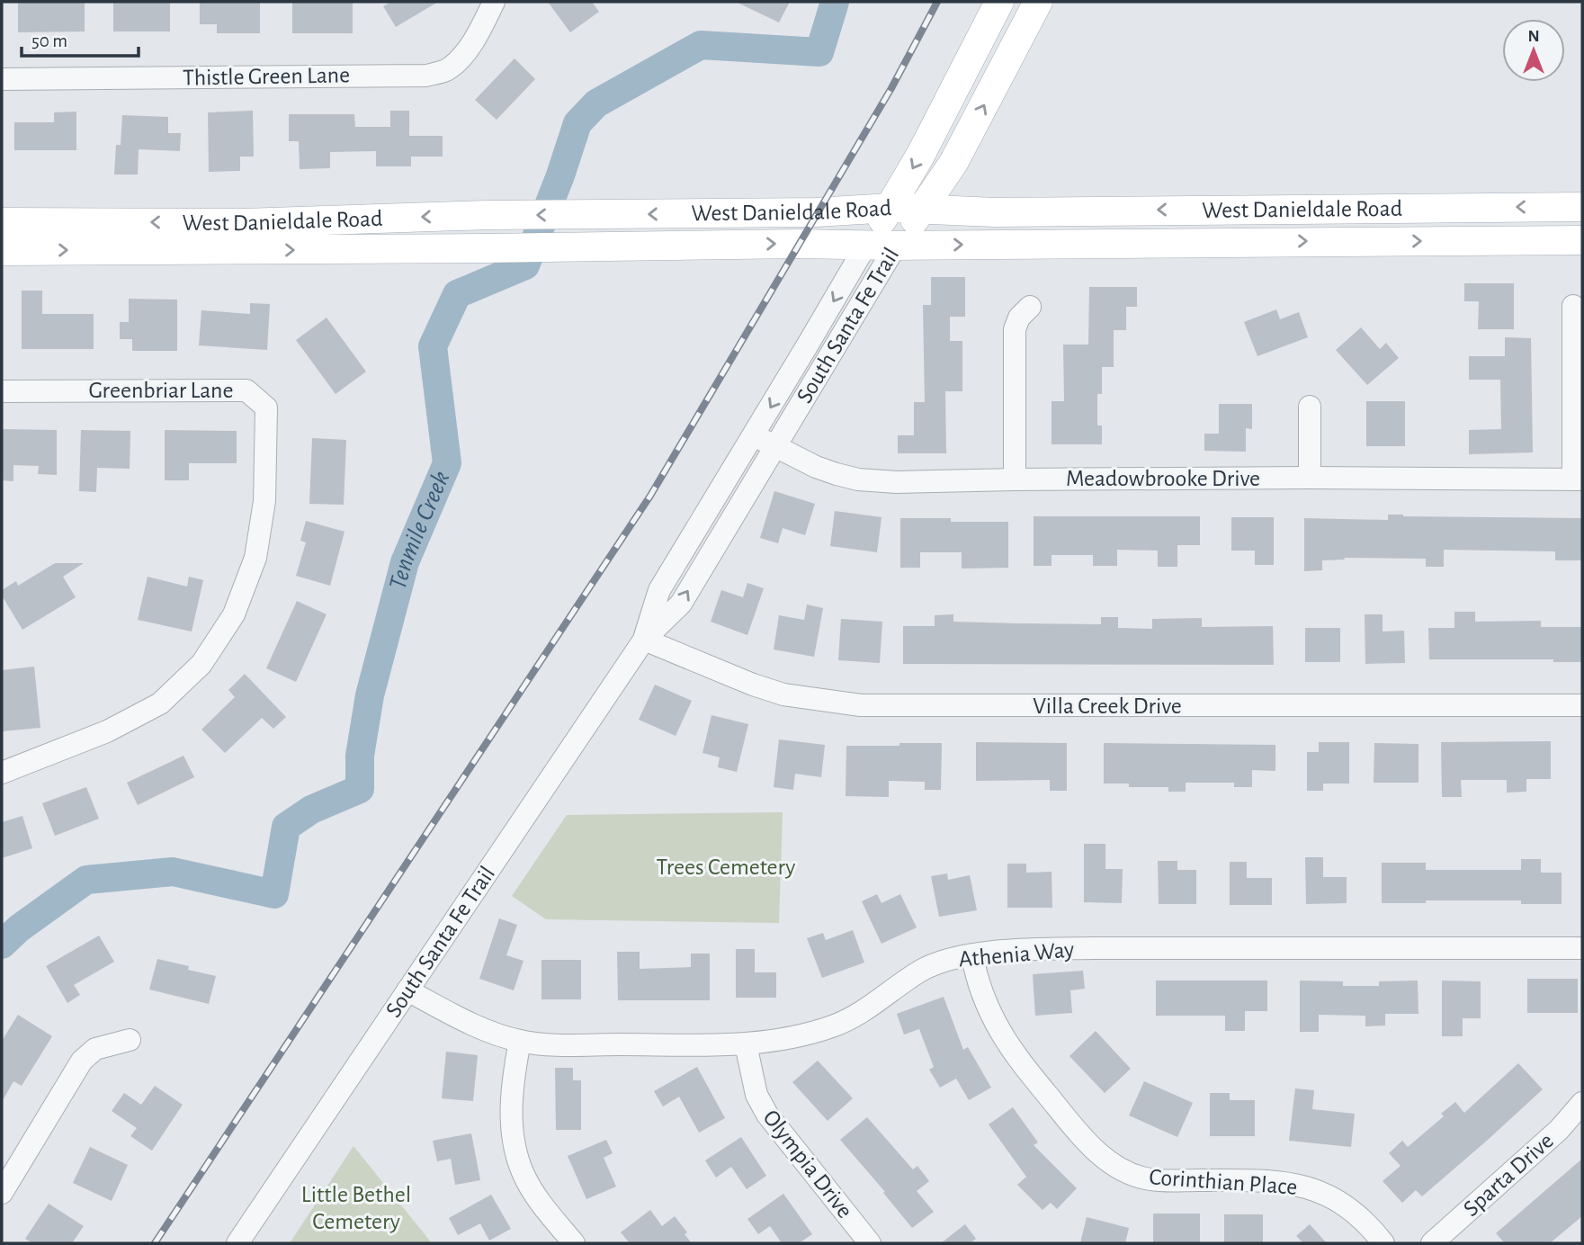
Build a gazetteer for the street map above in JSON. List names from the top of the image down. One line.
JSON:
{"streets":{"main road":["West Danieldale Road","South Santa Fe Trail"],"street":["Thistle Green Lane","Greenbriar Lane","Meadowbrooke Drive","Villa Creek Drive","Athenia Way","Olympia Drive","Sparta Drive","Corinthian Place"]},"crossings":[["West Danieldale Road","South Santa Fe Trail"],["South Santa Fe Trail","Meadowbrooke Drive"],["South Santa Fe Trail","Villa Creek Drive"],["South Santa Fe Trail","Athenia Way"],["Athenia Way","Olympia Drive"],["Athenia Way","Corinthian Place"]],"water":["Tenmile Creek"],"parks":["Trees Cemetery","Little Bethel Cemetery"],"scale_bar":"50 m","north":"top"}
